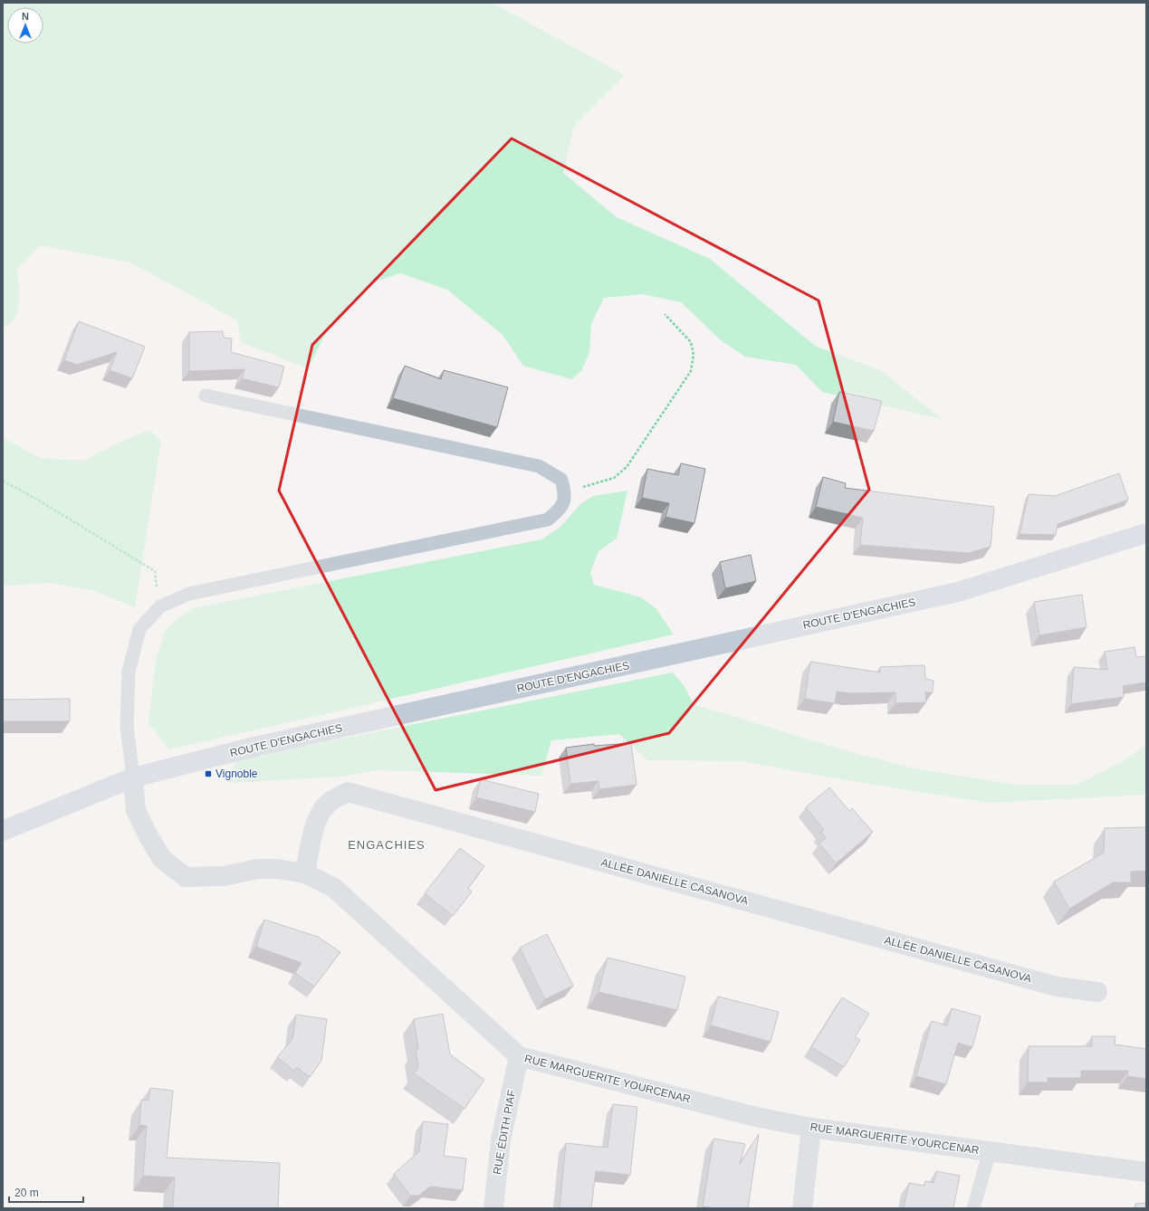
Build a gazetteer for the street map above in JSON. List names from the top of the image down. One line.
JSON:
{"streets":{"street":["ROUTE D'ENGACHIES","ALLÉE DANIELLE CASANOVA","RUE MARGUERITE YOURCENAR","RUE ÉDITH PIAF"]},"crossings":[["ROUTE D'ENGACHIES","RUE MARGUERITE YOURCENAR"],["ALLÉE DANIELLE CASANOVA","RUE MARGUERITE YOURCENAR"],["RUE MARGUERITE YOURCENAR","RUE ÉDITH PIAF"]],"districts":["ENGACHIES"],"places":{"transit":["Vignoble"]},"scale_bar":"20 m","north":"top"}
